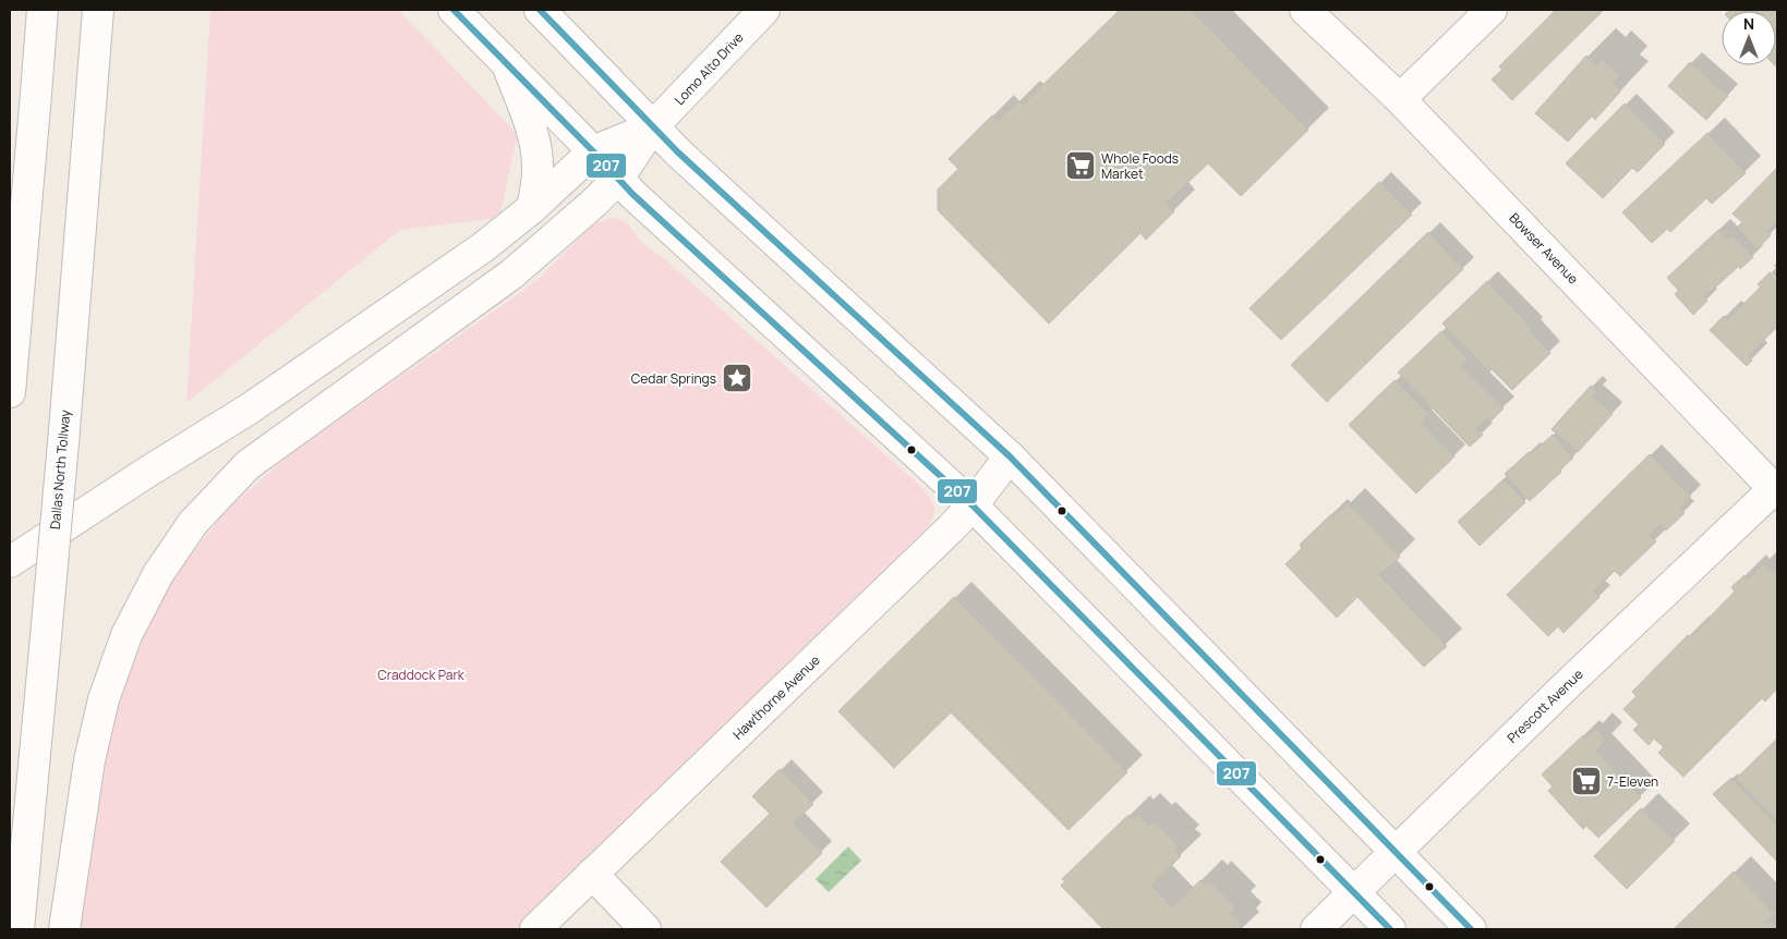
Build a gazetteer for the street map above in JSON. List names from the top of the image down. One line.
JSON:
{"streets":{"main road":["Lomo Alto Drive","Bowser Avenue","Dallas North Tollway","Hawthorne Avenue","Prescott Avenue"]},"crossings":[["Bowser Avenue","Prescott Avenue"]],"parks":["Craddock Park"],"places":{"supermarket":["Whole Foods Market","7-Eleven"],"place":["Cedar Springs"]},"lines":["transit line 207"],"north":"top"}
